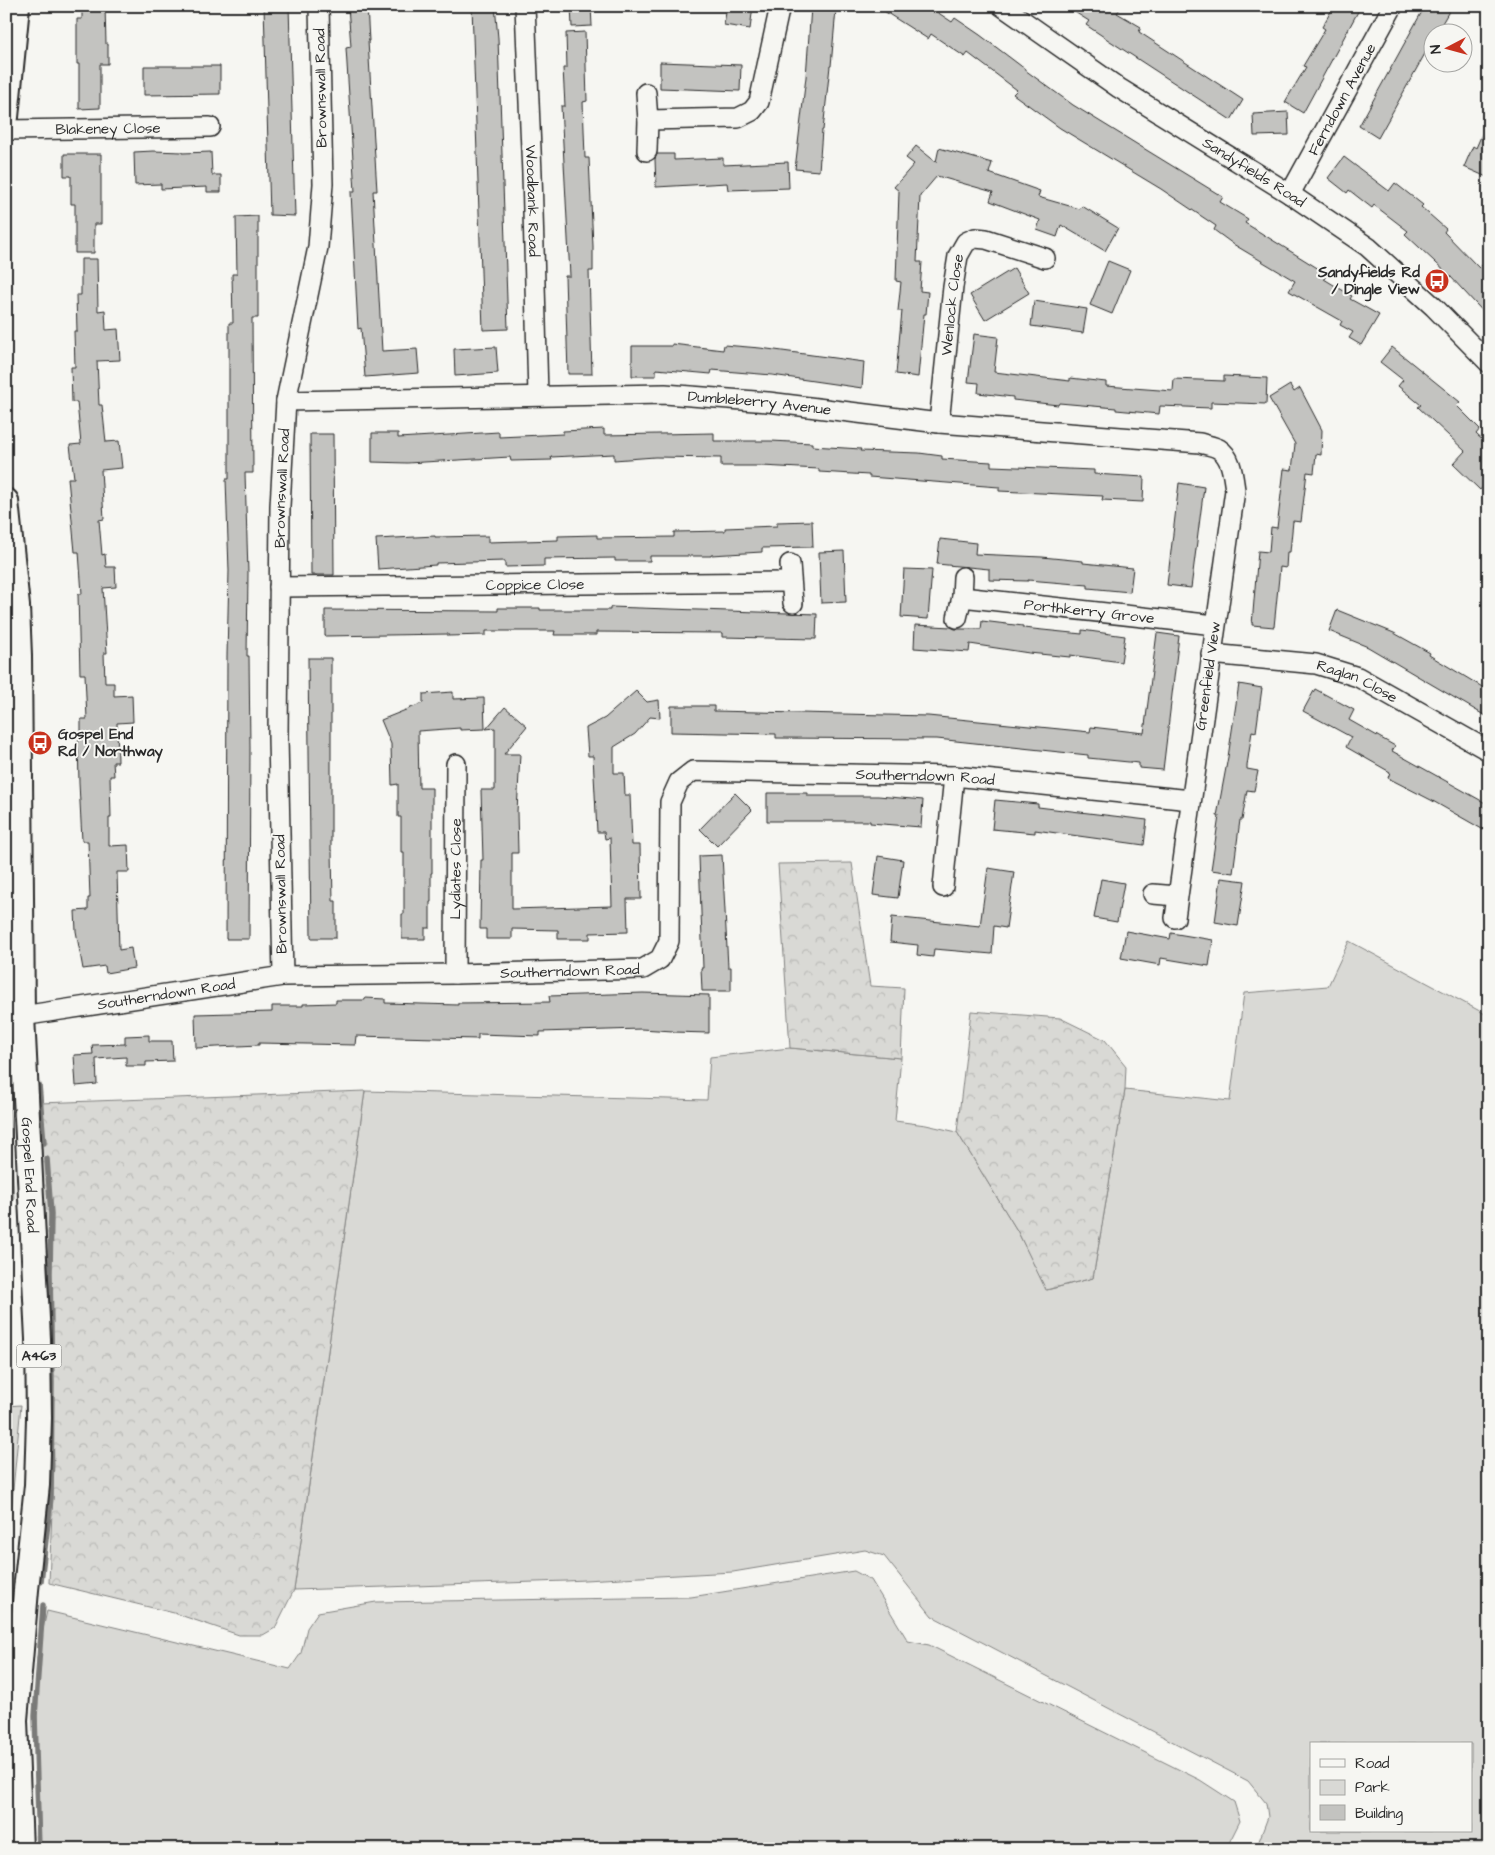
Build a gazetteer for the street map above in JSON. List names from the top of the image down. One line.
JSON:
{"streets":{"main road":["Gospel End Road","A463"],"street":["Brownswall Road","Ferndown Avenue","Blakeney Close","Sandyfields Road","Woodbank Road","Wenlock Close","Dumbleberry Avenue","Coppice Close","Porthkerry Grove","Greenfield View","Raglan Close","Southerndown Road","Lydiates Close"]},"crossings":[["Brownswall Road","Dumbleberry Avenue"],["Brownswall Road","Coppice Close"],["Brownswall Road","Southerndown Road"],["Ferndown Avenue","Sandyfields Road"],["Woodbank Road","Dumbleberry Avenue"],["Wenlock Close","Dumbleberry Avenue"],["Dumbleberry Avenue","Greenfield View"],["Porthkerry Grove","Greenfield View"],["Greenfield View","Raglan Close"],["Greenfield View","Southerndown Road"],["Southerndown Road","Lydiates Close"],["Southerndown Road","Gospel End Road"]],"places":{"bus stop":["Sandyfields Rd / Dingle View","Gospel End Rd / Northway"]},"legend":["Road","Park","Building"],"north":"left"}
